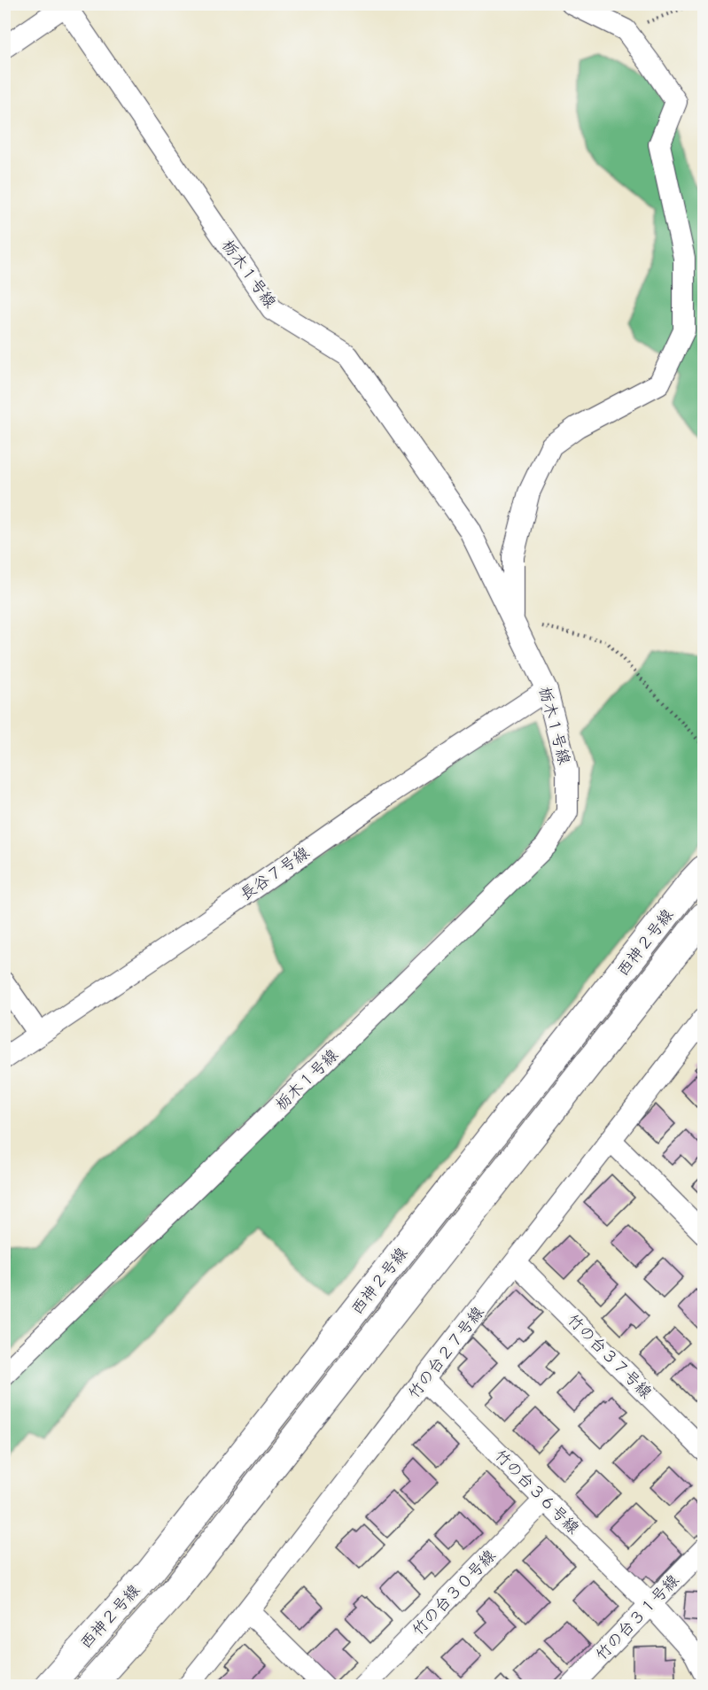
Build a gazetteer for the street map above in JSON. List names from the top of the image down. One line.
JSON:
{"streets":{"street":["栃木１号線","長谷７号線","西神２号線","竹の台２７号線","竹の台３７号線","竹の台３６号線","竹の台３０号線","竹の台３１号線"]},"crossings":[["栃木１号線","長谷７号線"],["竹の台２７号線","竹の台３７号線"],["竹の台２７号線","竹の台３６号線"],["竹の台３６号線","竹の台３０号線"],["竹の台３６号線","竹の台３１号線"]]}
